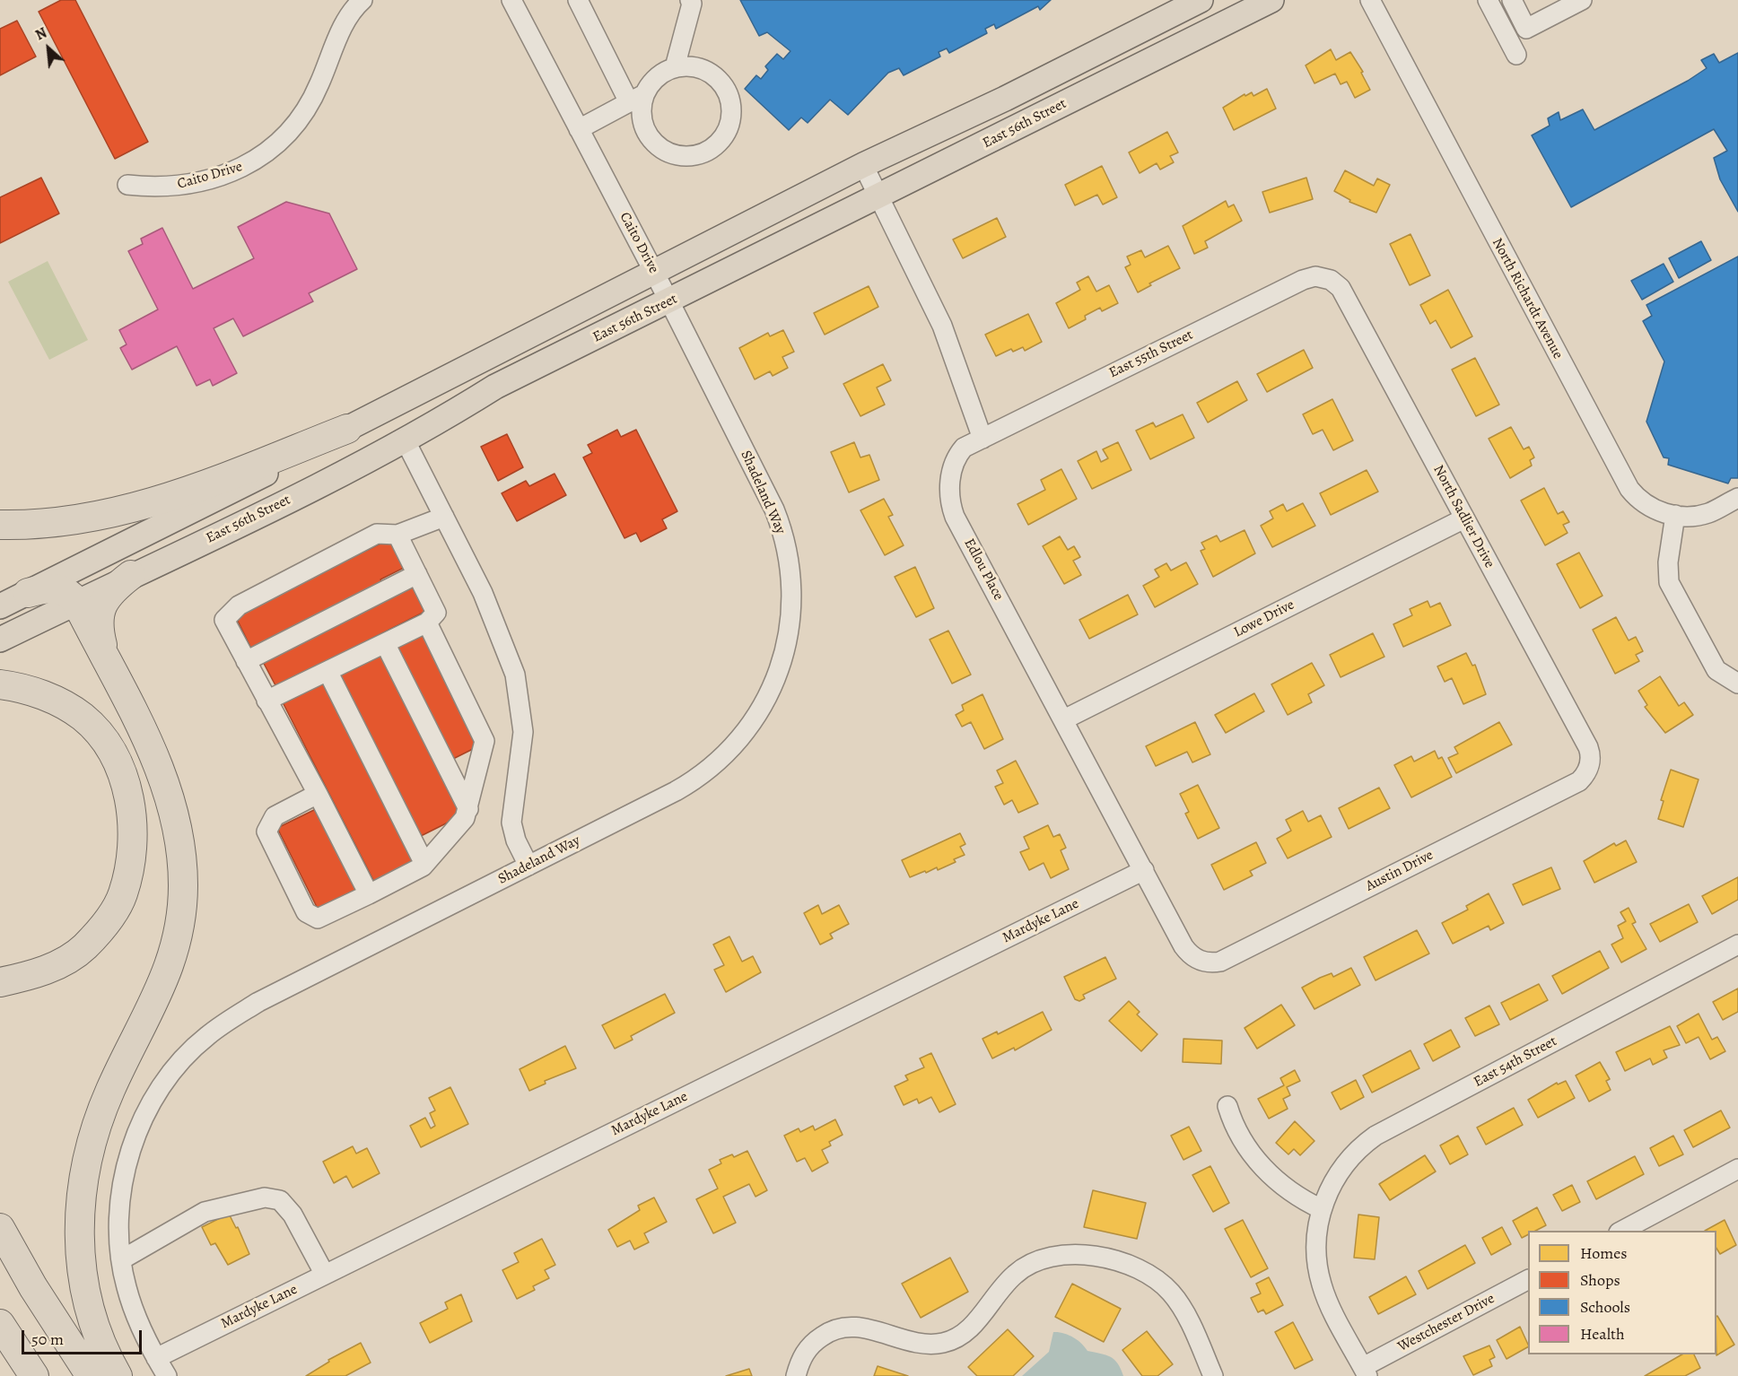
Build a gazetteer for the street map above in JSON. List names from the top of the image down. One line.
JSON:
{"streets":{"main road":["East 56th Street"],"street":["Caito Drive","North Richardt Avenue","East 55th Street","Shadeland Way","North Sadlier Drive","Edlou Place","Lowe Drive","Austin Drive","Mardyke Lane","East 54th Street","Westchester Drive"]},"crossings":[["East 56th Street","Caito Drive"],["East 56th Street","Shadeland Way"],["Caito Drive","Shadeland Way"],["East 55th Street","North Sadlier Drive"],["East 55th Street","Edlou Place"],["Shadeland Way","Mardyke Lane"],["North Sadlier Drive","Lowe Drive"],["North Sadlier Drive","Austin Drive"],["Edlou Place","Lowe Drive"],["Edlou Place","Austin Drive"],["Edlou Place","Mardyke Lane"],["East 54th Street","Westchester Drive"]],"legend":["Homes","Shops","Schools","Health"],"scale_bar":"50 m","north":"top left"}
